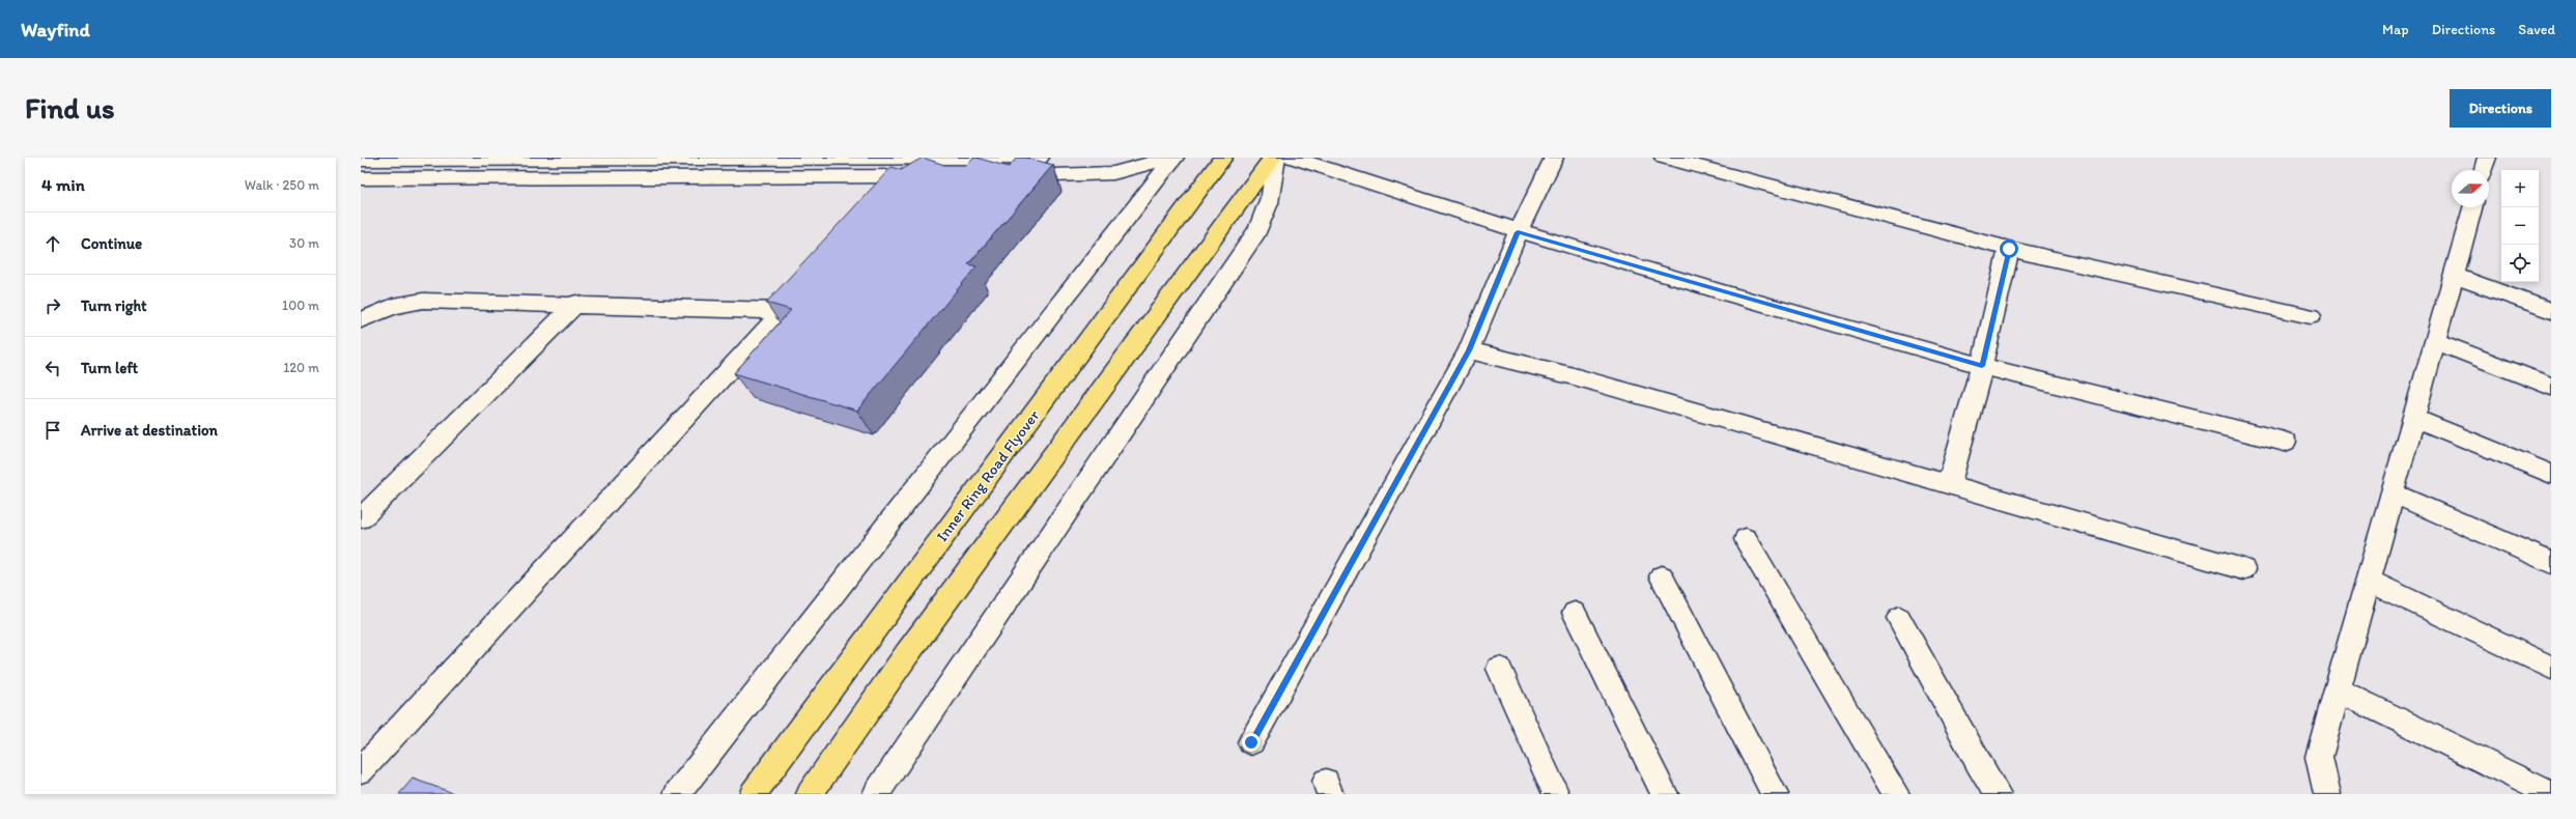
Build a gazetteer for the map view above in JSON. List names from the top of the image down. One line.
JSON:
{"streets":{"highway":["Inner Ring Road Flyover"]},"north":"right","page":{"header":"Wayfind","nav":["Map","Directions","Saved"],"buttons":"Directions","title":"Find us","heading":["4 min","Walk · 250 m"],"map_buttons":["+","−"],"list":[["Continue","30 m"],["Turn right","100 m"],["Turn left","120 m"],"Arrive at destination"]}}
